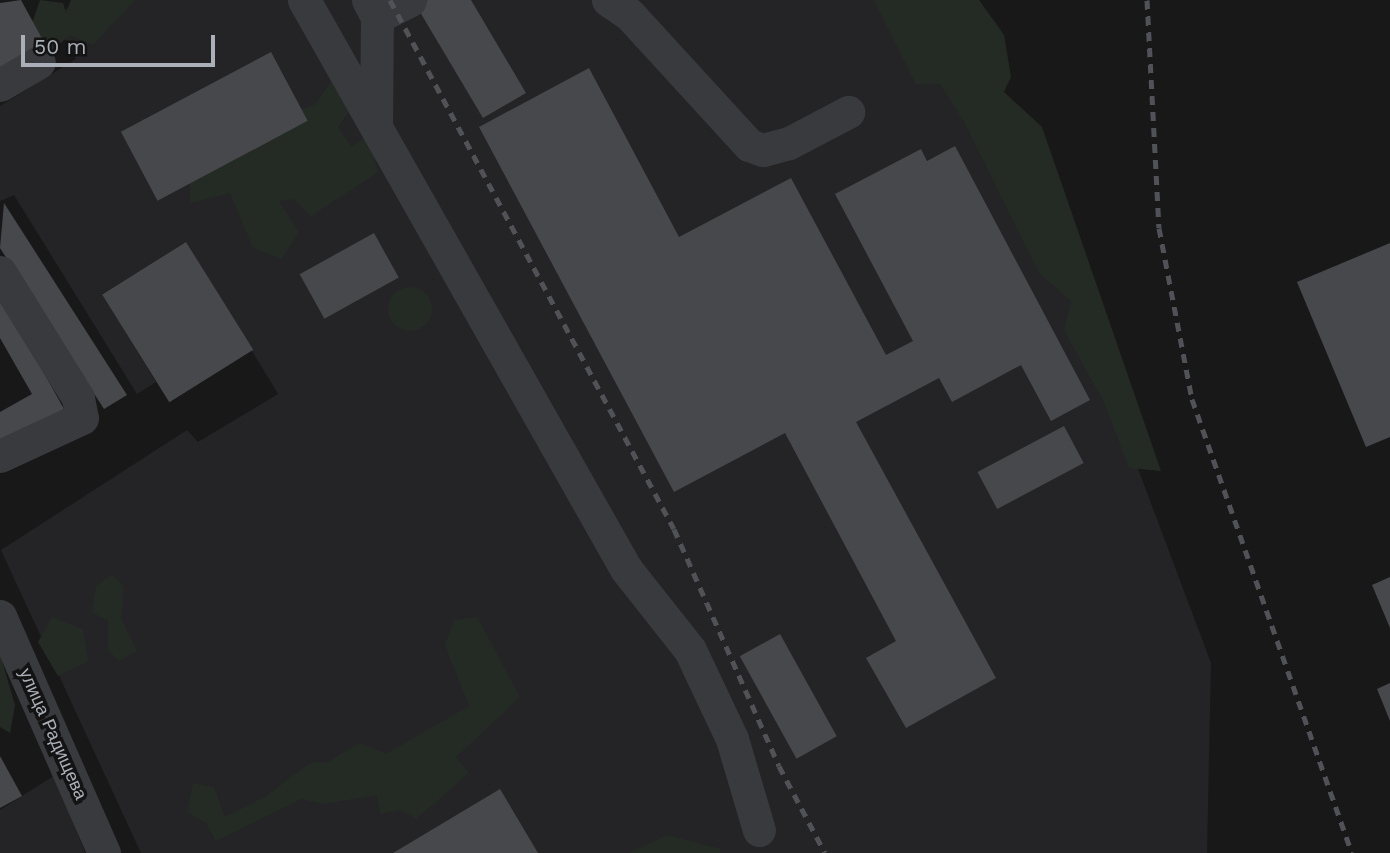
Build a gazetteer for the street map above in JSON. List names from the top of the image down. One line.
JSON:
{"streets":{"street":["улица Радищева"]},"scale_bar":"50 m"}
